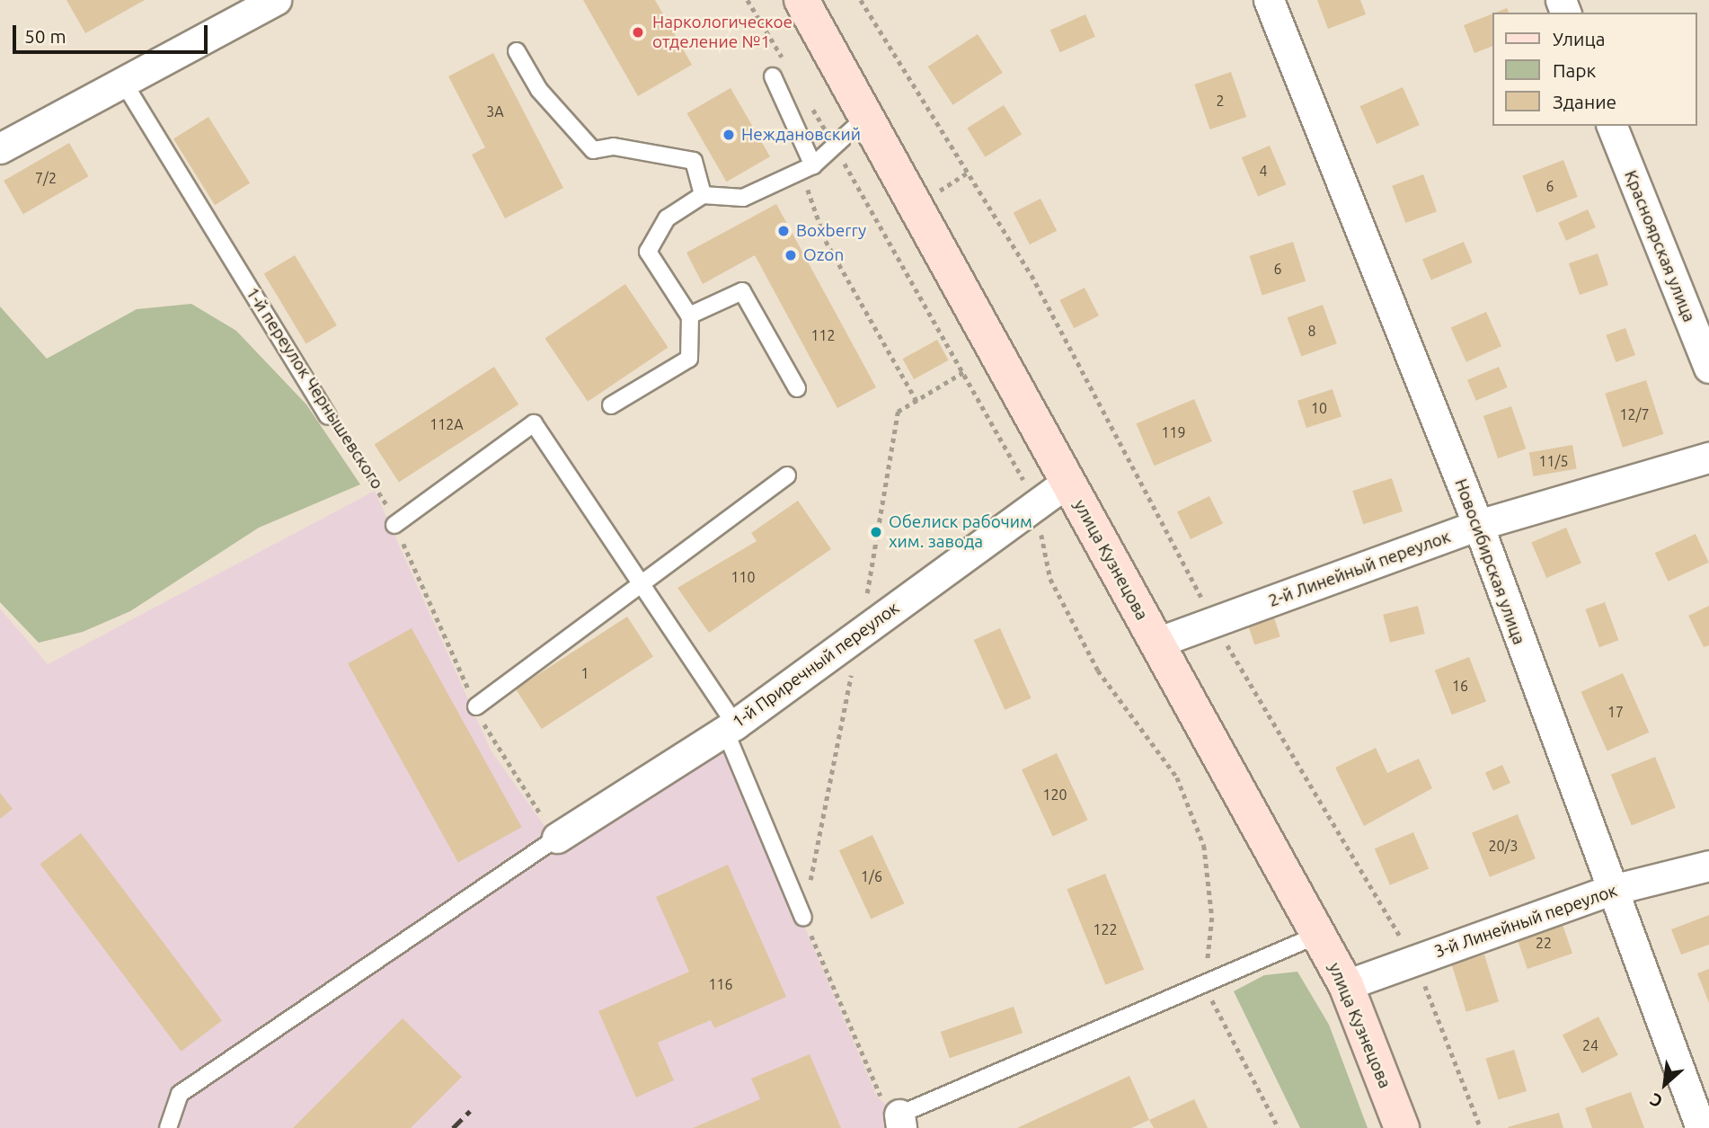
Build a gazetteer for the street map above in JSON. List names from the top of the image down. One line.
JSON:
{"streets":{"main road":["улица Кузнецова"],"street":["Красноярская улица","Новосибирская улица","2-й Линейный переулок","1-й Приречный переулок","3-й Линейный переулок"],"lane":["1-й переулок Чернышевского"]},"crossings":[["1-й переулок Чернышевского","1-й Приречный переулок"],["улица Кузнецова","2-й Линейный переулок"],["улица Кузнецова","1-й Приречный переулок"],["улица Кузнецова","3-й Линейный переулок"],["Новосибирская улица","2-й Линейный переулок"],["Новосибирская улица","3-й Линейный переулок"]],"places":["Наркологическое отделение №1","Неждановский","Boxberry","Ozon","Обелиск рабочим хим. завода"],"house_numbers":["2","3А","4","7/2","6","6","8","112","10","12/7","112А","119","11/5","110","1","16","17","120","20/3","1/6","122","22","116","24"],"legend":["Улица","Парк","Здание"],"scale_bar":"50 m","north":"bottom left"}
